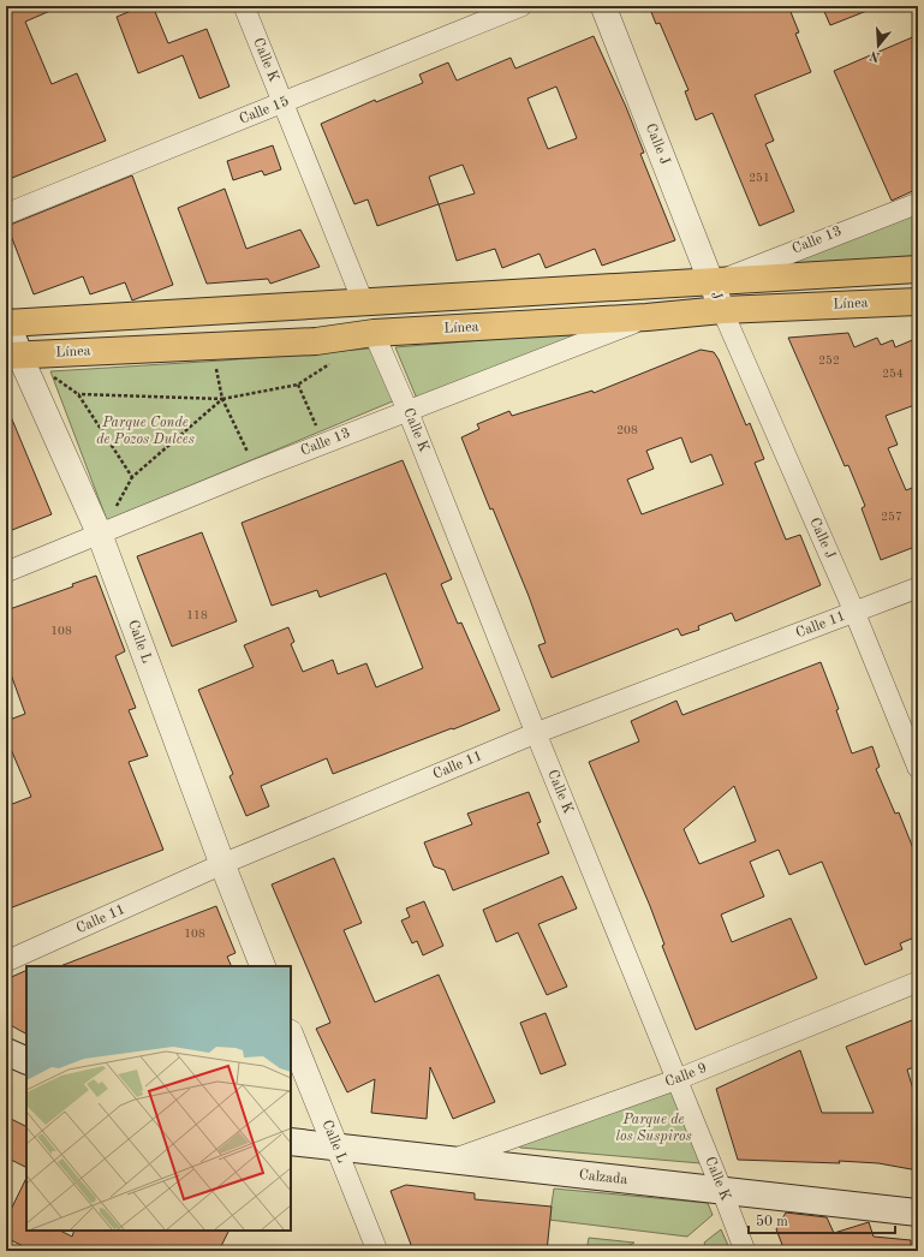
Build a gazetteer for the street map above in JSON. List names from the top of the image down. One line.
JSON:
{"streets":{"main road":["Línea","Calle L","Calzada"],"street":["Calle K","Calle 15","Calle J","Calle 13","J","Calle 11","Calle 9"]},"crossings":[["Calle K","Calle 15"],["Calle K","Calle 13"],["Calle K","Línea"],["Calle K","Calle 11"],["Calle K","Calle 9"],["Calle K","Calzada"],["Calle J","Calle 13"],["Calle J","J"],["Calle J","Línea"],["Calle J","Calle 11"],["Calle 13","J"],["Calle 13","Línea"],["Calle 13","Calle L"],["J","Línea"],["Línea","Calle L"],["Calle 11","Calle L"],["Calle L","Calzada"],["Calle 9","Calzada"]],"parks":["Parque Conde de Pozos Dulces","Parque de los Suspiros"],"house_numbers":["251","252","254","208","257","118","108","108"],"scale_bar":"50 m","north":"bottom"}
